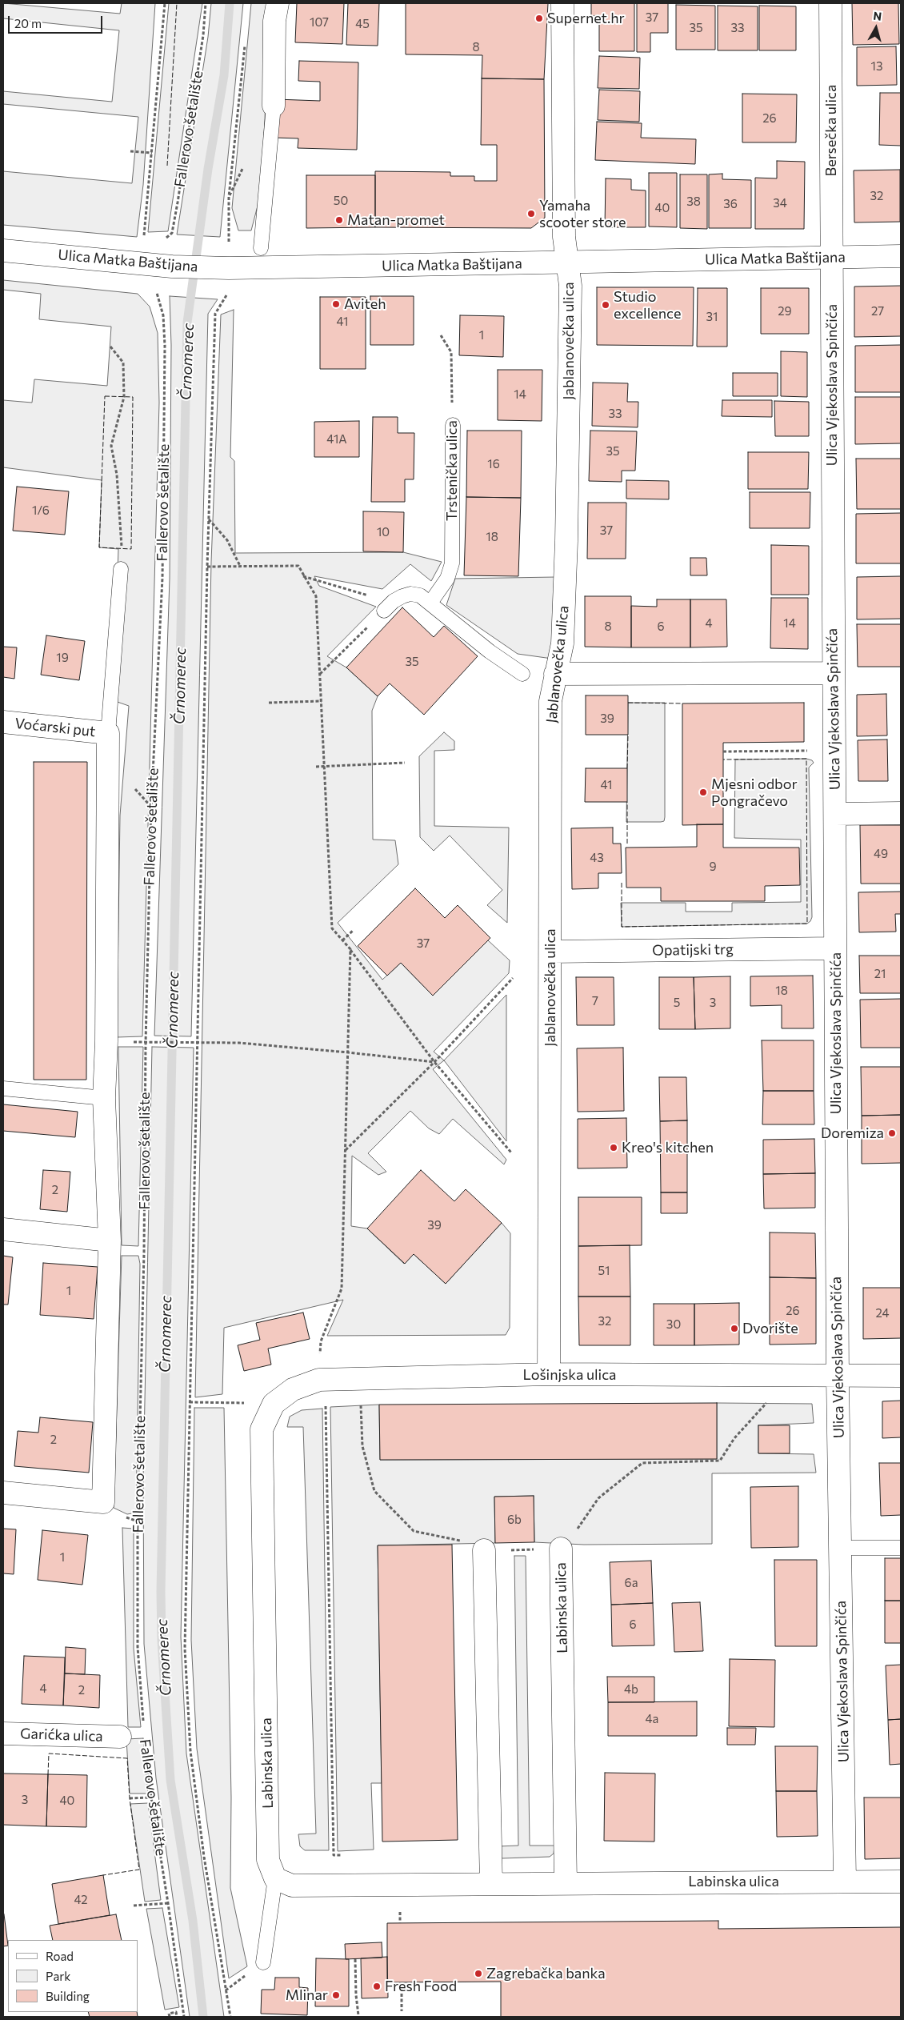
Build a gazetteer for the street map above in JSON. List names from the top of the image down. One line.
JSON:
{"streets":{"street":["Bersečka ulica","Ulica Matka Baštijana","Jablanovečka ulica","Ulica Vjekoslava Spinčića","Voćarski put","Opatijski trg","Lošinjska ulica","Labinska ulica","Garićka ulica"],"lane":["Trstenička ulica"],"path":["Fallerovo šetalište"]},"crossings":[["Bersečka ulica","Ulica Matka Baštijana"],["Bersečka ulica","Ulica Vjekoslava Spinčića"],["Ulica Matka Baštijana","Jablanovečka ulica"],["Ulica Matka Baštijana","Ulica Vjekoslava Spinčića"],["Jablanovečka ulica","Opatijski trg"],["Jablanovečka ulica","Lošinjska ulica"],["Ulica Vjekoslava Spinčića","Opatijski trg"],["Ulica Vjekoslava Spinčića","Lošinjska ulica"],["Ulica Vjekoslava Spinčića","Labinska ulica"],["Lošinjska ulica","Labinska ulica"]],"water":["Črnomerec"],"places":["Supernet.hr","Yamaha scooter store","Matan-promet","Aviteh","Studio excellence","Mjesni odbor Pongračevo","Doremiza","Kreo's kitchen","Dvorište","Zagrebačka banka","Fresh Food","Mlinar"],"house_numbers":["37","107","45","35","33","8","13","26","32","50","38","34","36","40","29","27","31","41","1","14","33","41A","35","16","1/6","37","10","18","4","14","8","6","19","35","39","41","49","43","9","37","21","18","7","5","3","2","39","51","1","26","24","32","30","2","6b","1","6a","6","4","4b","2","4a","3","40","42"],"legend":["Road","Park","Building"],"scale_bar":"20 m","north":"top"}
